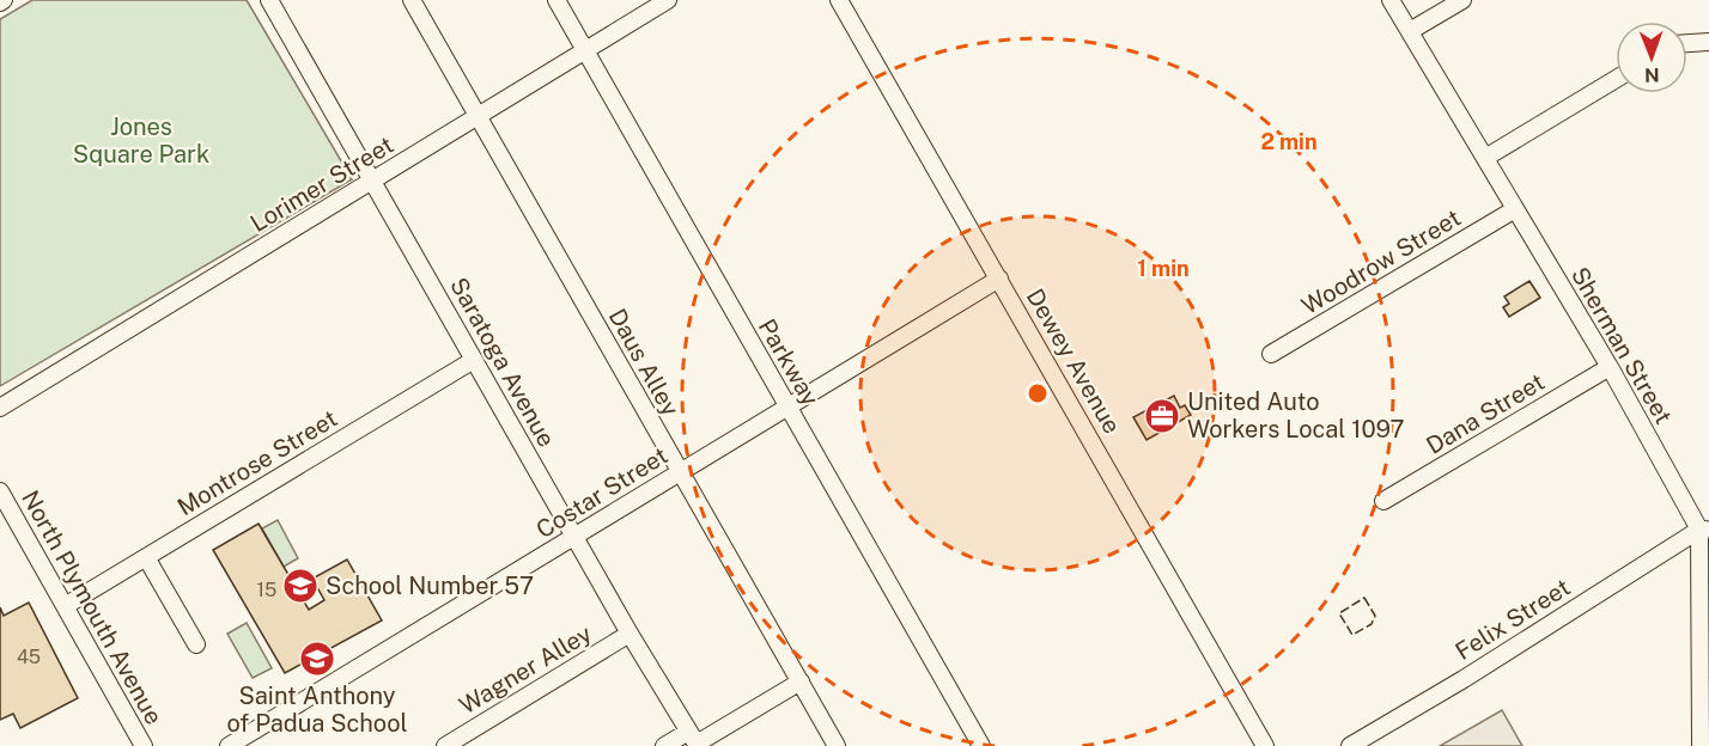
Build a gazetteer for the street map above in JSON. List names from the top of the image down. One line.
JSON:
{"streets":{"street":["Lorimer Street","Woodrow Street","Sherman Street","Dewey Avenue","Saratoga Avenue","Daus Alley","Parkway","Dana Street","Montrose Street","Costar Street","North Plymouth Avenue","Felix Street","Wagner Alley"]},"crossings":[["Lorimer Street","Saratoga Avenue"],["Lorimer Street","Daus Alley"],["Lorimer Street","Parkway"],["Woodrow Street","Sherman Street"],["Sherman Street","Dana Street"],["Sherman Street","Felix Street"],["Dewey Avenue","Costar Street"],["Saratoga Avenue","Montrose Street"],["Saratoga Avenue","Costar Street"],["Saratoga Avenue","Wagner Alley"],["Daus Alley","Costar Street"],["Parkway","Costar Street"],["Montrose Street","North Plymouth Avenue"]],"parks":["Jones Square Park"],"places":{"office":["United Auto Workers Local 1097"],"school or university":["School Number 57","Saint Anthony of Padua School"]},"house_numbers":["15","45"],"north":"bottom","rings":["2 min","1 min"]}
